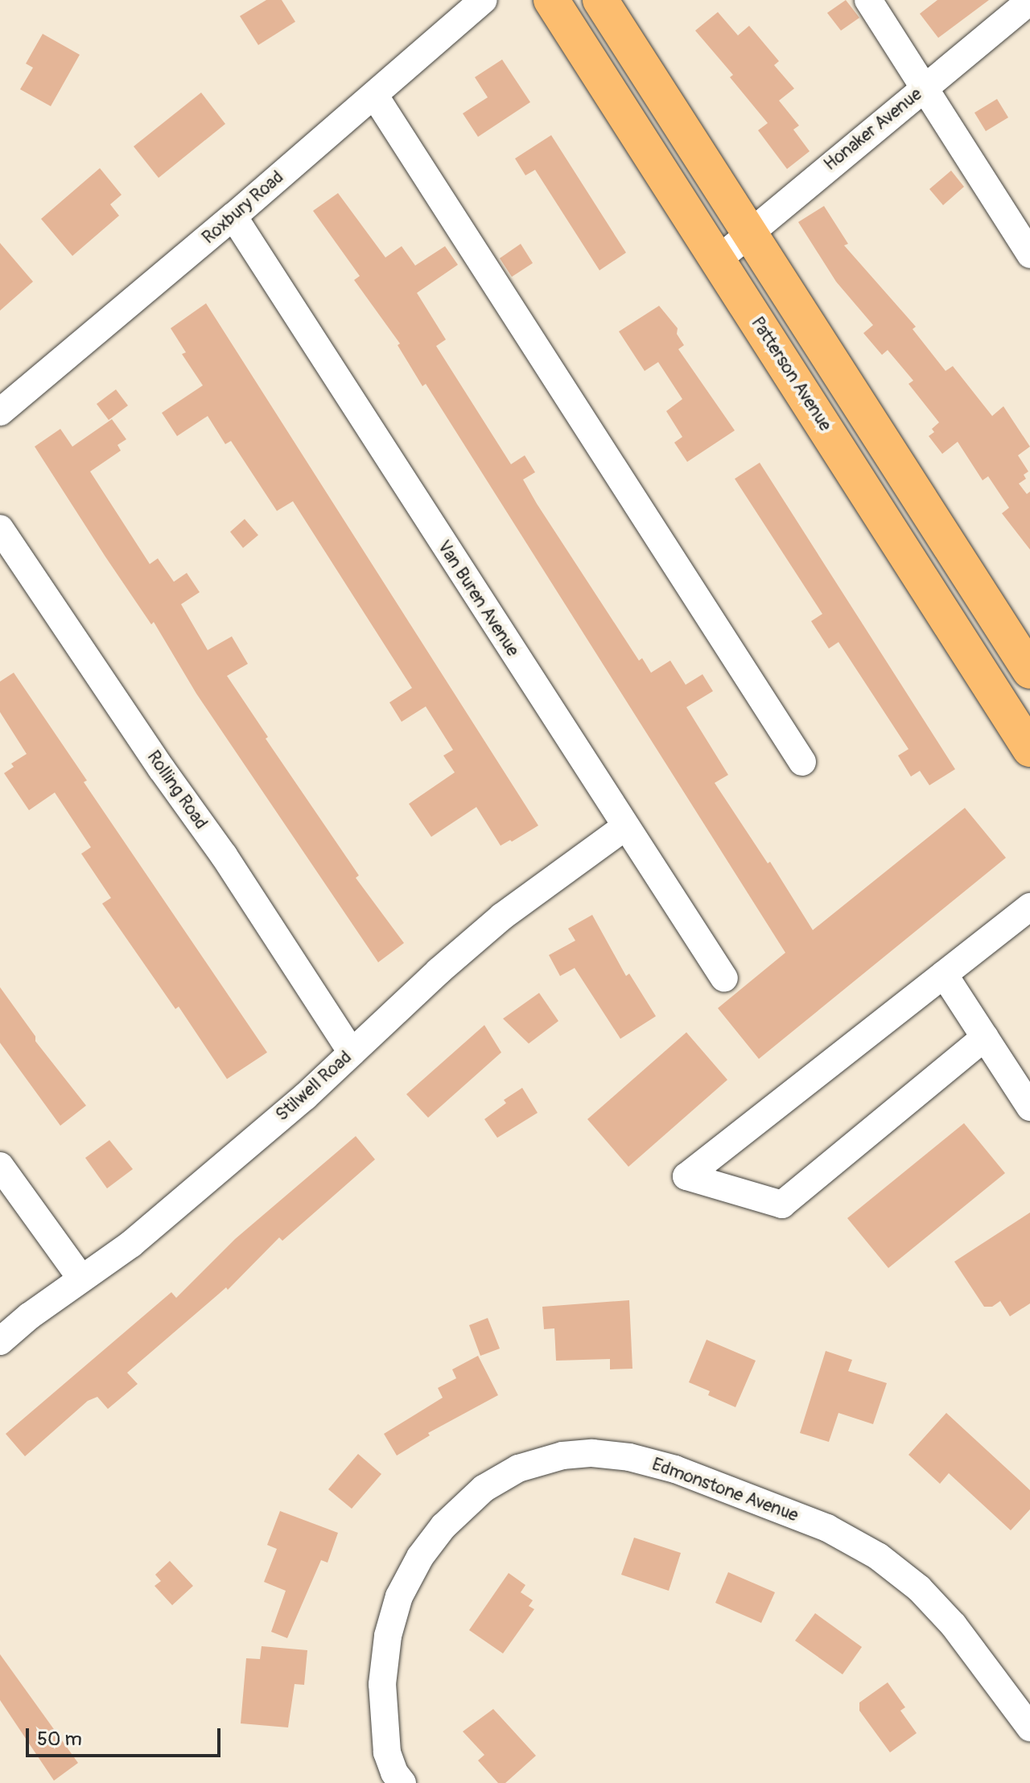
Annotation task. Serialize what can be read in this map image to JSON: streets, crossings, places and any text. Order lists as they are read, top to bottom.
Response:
{
  "streets": {
    "main road": ["Patterson Avenue"],
    "street": [
      "Honaker Avenue",
      "Roxbury Road",
      "Van Buren Avenue",
      "Rolling Road",
      "Stilwell Road",
      "Edmonstone Avenue"
    ]
  },
  "crossings": [
    ["Honaker Avenue", "Patterson Avenue"],
    ["Roxbury Road", "Van Buren Avenue"],
    ["Van Buren Avenue", "Stilwell Road"],
    ["Rolling Road", "Stilwell Road"]
  ],
  "scale_bar": "50 m"
}
